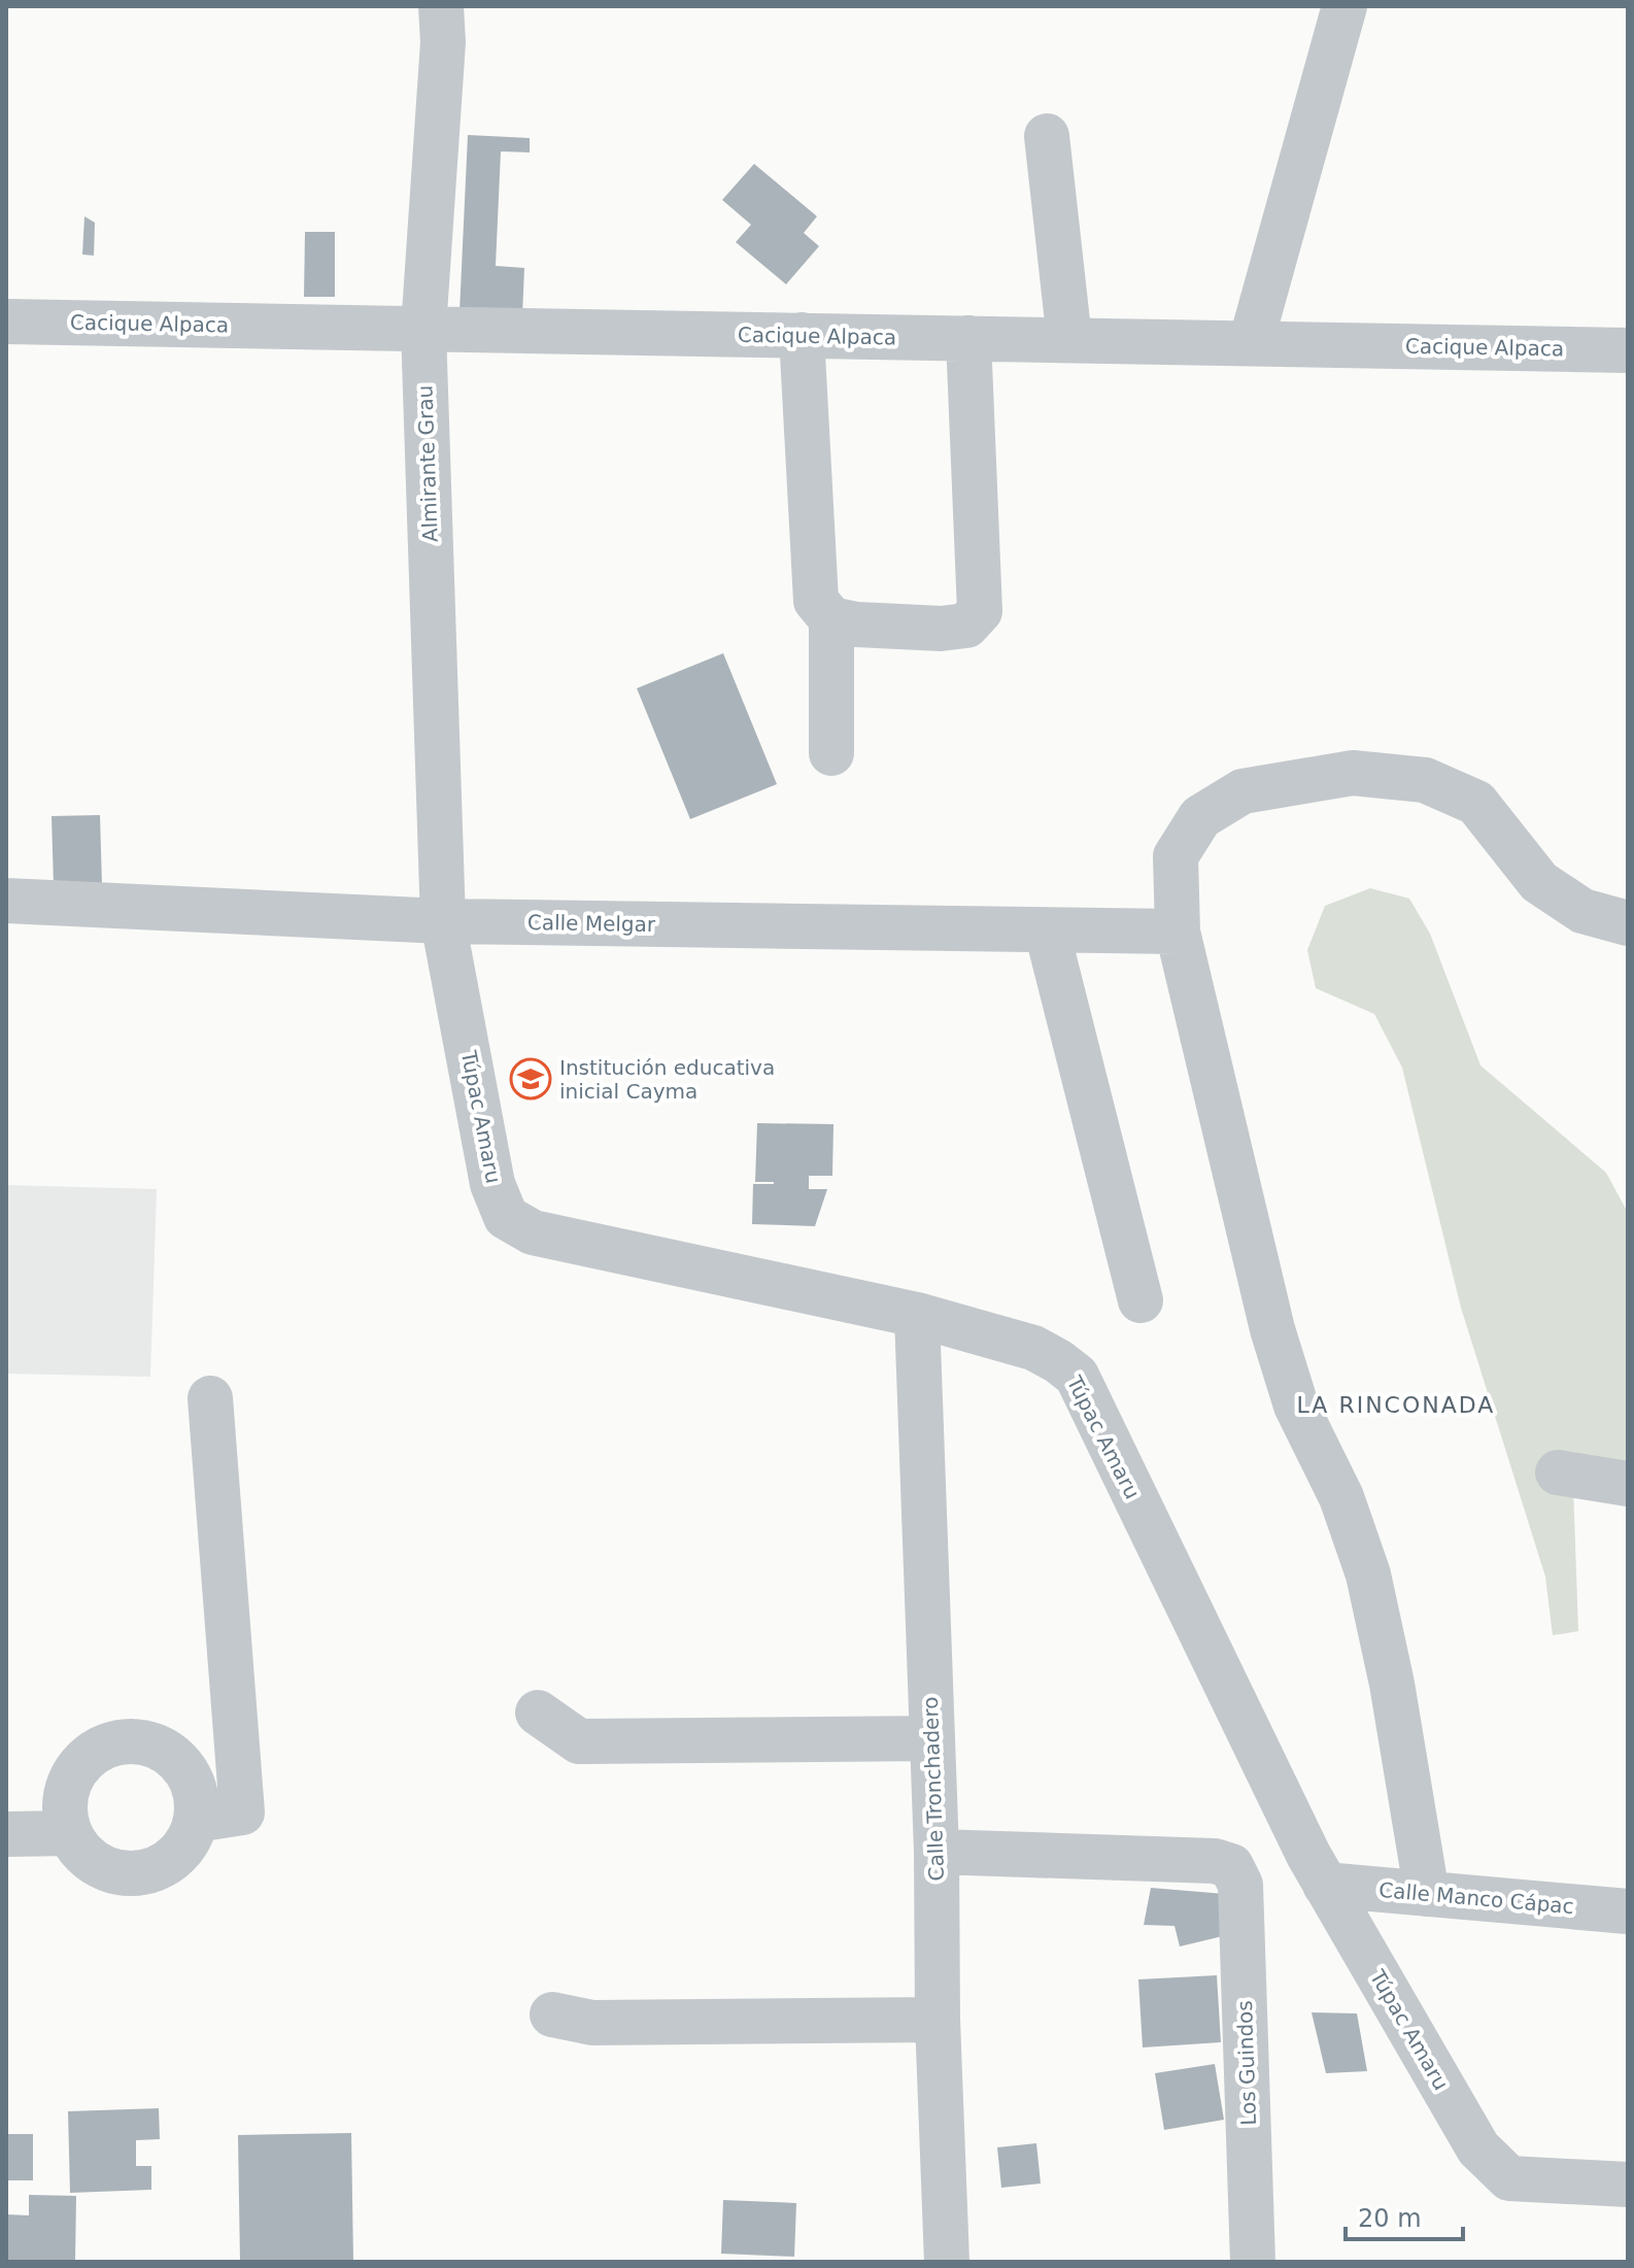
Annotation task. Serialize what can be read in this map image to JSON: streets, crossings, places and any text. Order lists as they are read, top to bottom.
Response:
{
  "streets": {
    "street": [
      "Cacique Alpaca",
      "Almirante Grau",
      "Calle Melgar",
      "Túpac Amaru",
      "Calle Tronchadero",
      "Calle Manco Cápac",
      "Los Guindos"
    ]
  },
  "crossings": [
    ["Cacique Alpaca", "Almirante Grau"],
    ["Almirante Grau", "Calle Melgar"],
    ["Almirante Grau", "Túpac Amaru"],
    ["Calle Melgar", "Túpac Amaru"],
    ["Túpac Amaru", "Calle Tronchadero"],
    ["Túpac Amaru", "Calle Manco Cápac"],
    ["Calle Tronchadero", "Los Guindos"]
  ],
  "districts": ["LA RINCONADA"],
  "places": {
    "school or university": ["Institución educativa inicial Cayma"]
  },
  "scale_bar": "20 m"
}
